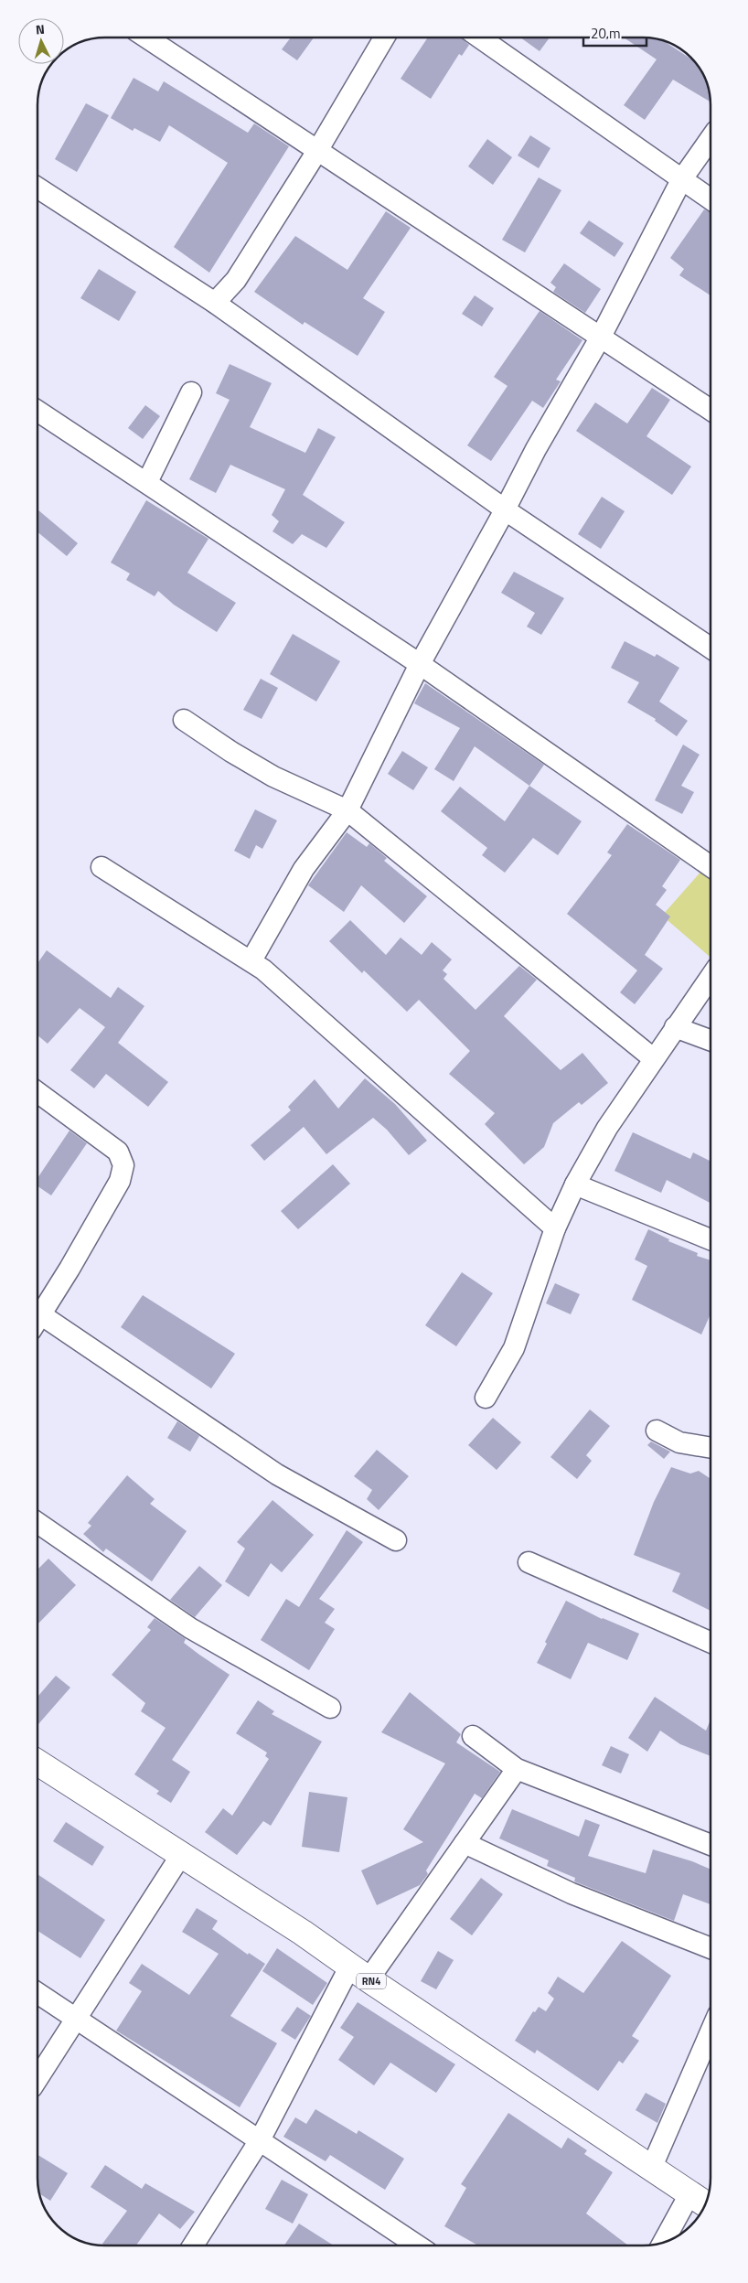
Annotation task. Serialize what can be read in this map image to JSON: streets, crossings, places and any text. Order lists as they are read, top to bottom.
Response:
{
  "streets": {
    "highway": ["RN4"]
  },
  "scale_bar": "20 m",
  "north": "top"
}
